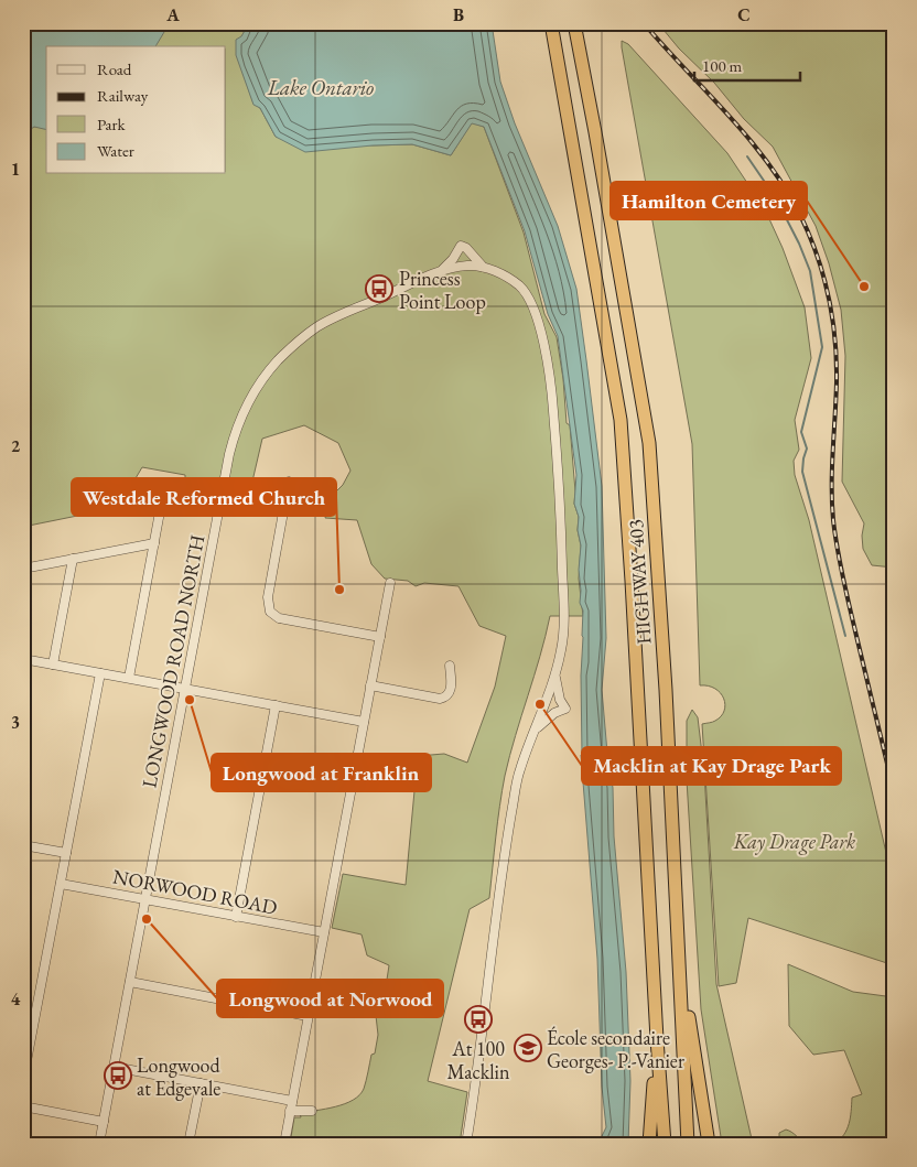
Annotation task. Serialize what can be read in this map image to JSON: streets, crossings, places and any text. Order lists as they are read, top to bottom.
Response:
{
  "streets": {
    "highway": ["HIGHWAY 403"],
    "street": ["LONGWOOD ROAD NORTH", "NORWOOD ROAD"]
  },
  "crossings": [
    ["LONGWOOD ROAD NORTH", "NORWOOD ROAD"]
  ],
  "water": ["Lake Ontario"],
  "parks": ["Kay Drage Park"],
  "places": {
    "other": [
      "Hamilton Cemetery",
      "Westdale Reformed Church",
      "Longwood at Franklin",
      "Macklin at Kay Drage Park",
      "Longwood at Norwood"
    ],
    "bus stop": ["Princess Point Loop", "At 100 Macklin", "Longwood at Edgevale"],
    "school or university": ["École secondaire Georges- P.-Vanier"]
  },
  "legend": [
    "Road",
    "Railway",
    "Park",
    "Water"
  ],
  "scale_bar": "100 m",
  "grid": {
    "columns": ["A", "B", "C"],
    "rows": [
      "1",
      "2",
      "3",
      "4"
    ]
  }
}
